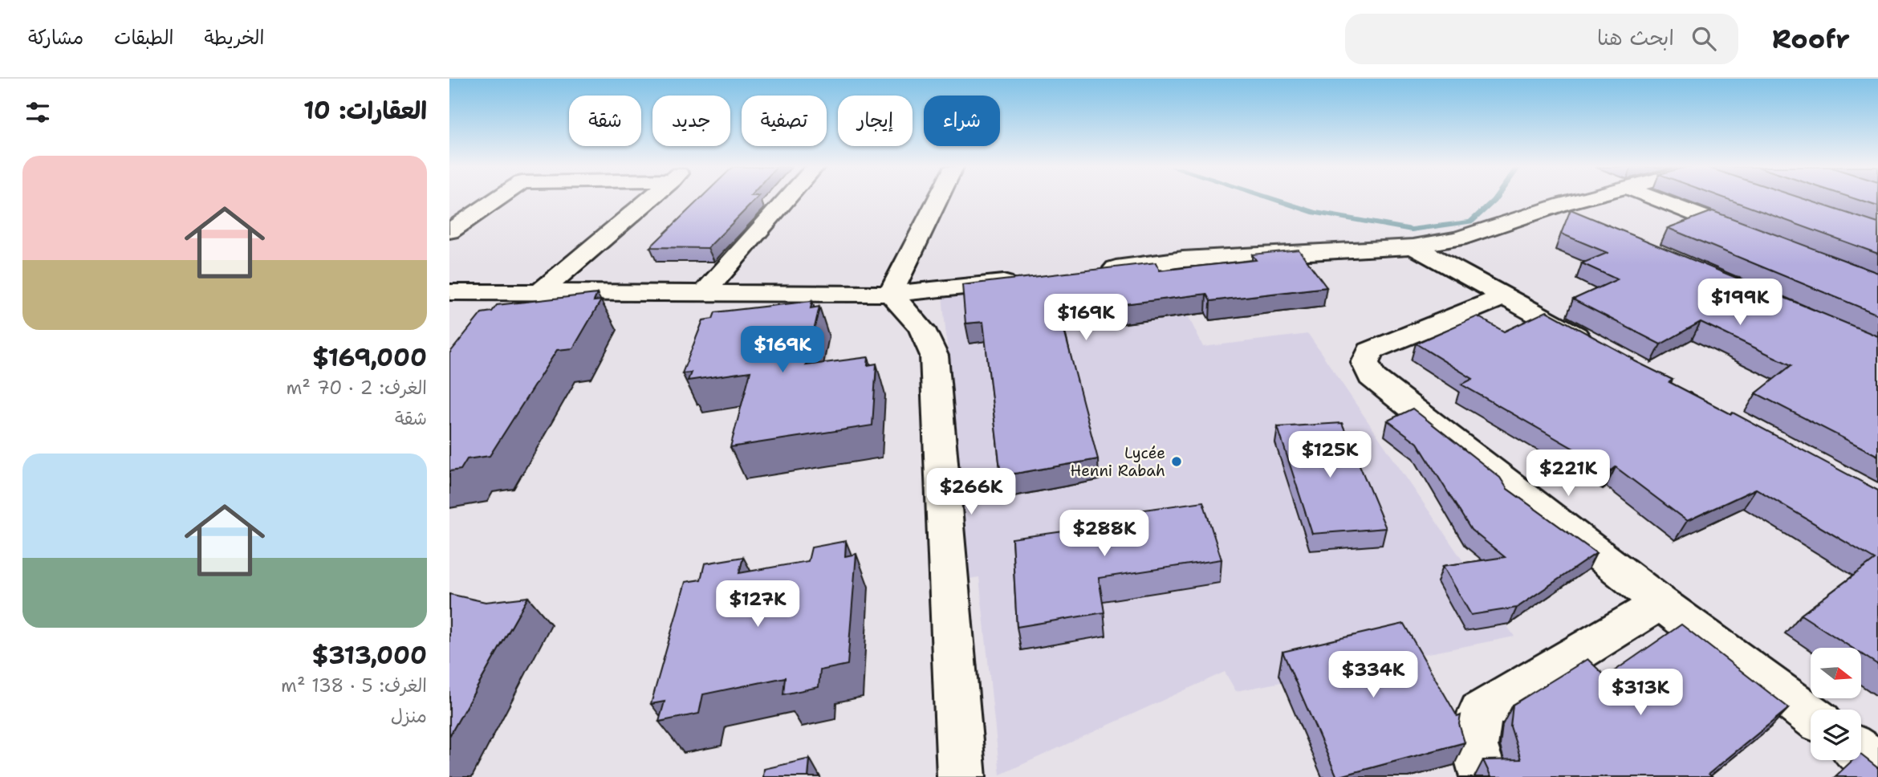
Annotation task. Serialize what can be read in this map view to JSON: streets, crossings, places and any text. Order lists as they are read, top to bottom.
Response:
{
  "places": ["Lycée Henni Rabah"],
  "north": "right",
  "page": {
    "header": "Roofr",
    "search": "ابحث هنا",
    "nav": ["الخريطة", "الطبقات", "مشاركة"],
    "heading": "العقارات: 10",
    "chip": [
      "شراء",
      "إيجار",
      "تصفية",
      "جديد",
      "شقة"
    ],
    "list": [
      {
        "name": "$169,000",
        "note": "الغرف: 2 · 70 m² · شقة"
      },
      {
        "name": "$313,000",
        "note": "الغرف: 5 · 138 m² · منزل"
      }
    ],
    "price": [
      "$199K",
      "$169K",
      "$169K",
      "$125K",
      "$221K",
      "$266K",
      "$288K",
      "$127K",
      "$334K",
      "$313K"
    ]
  }
}
